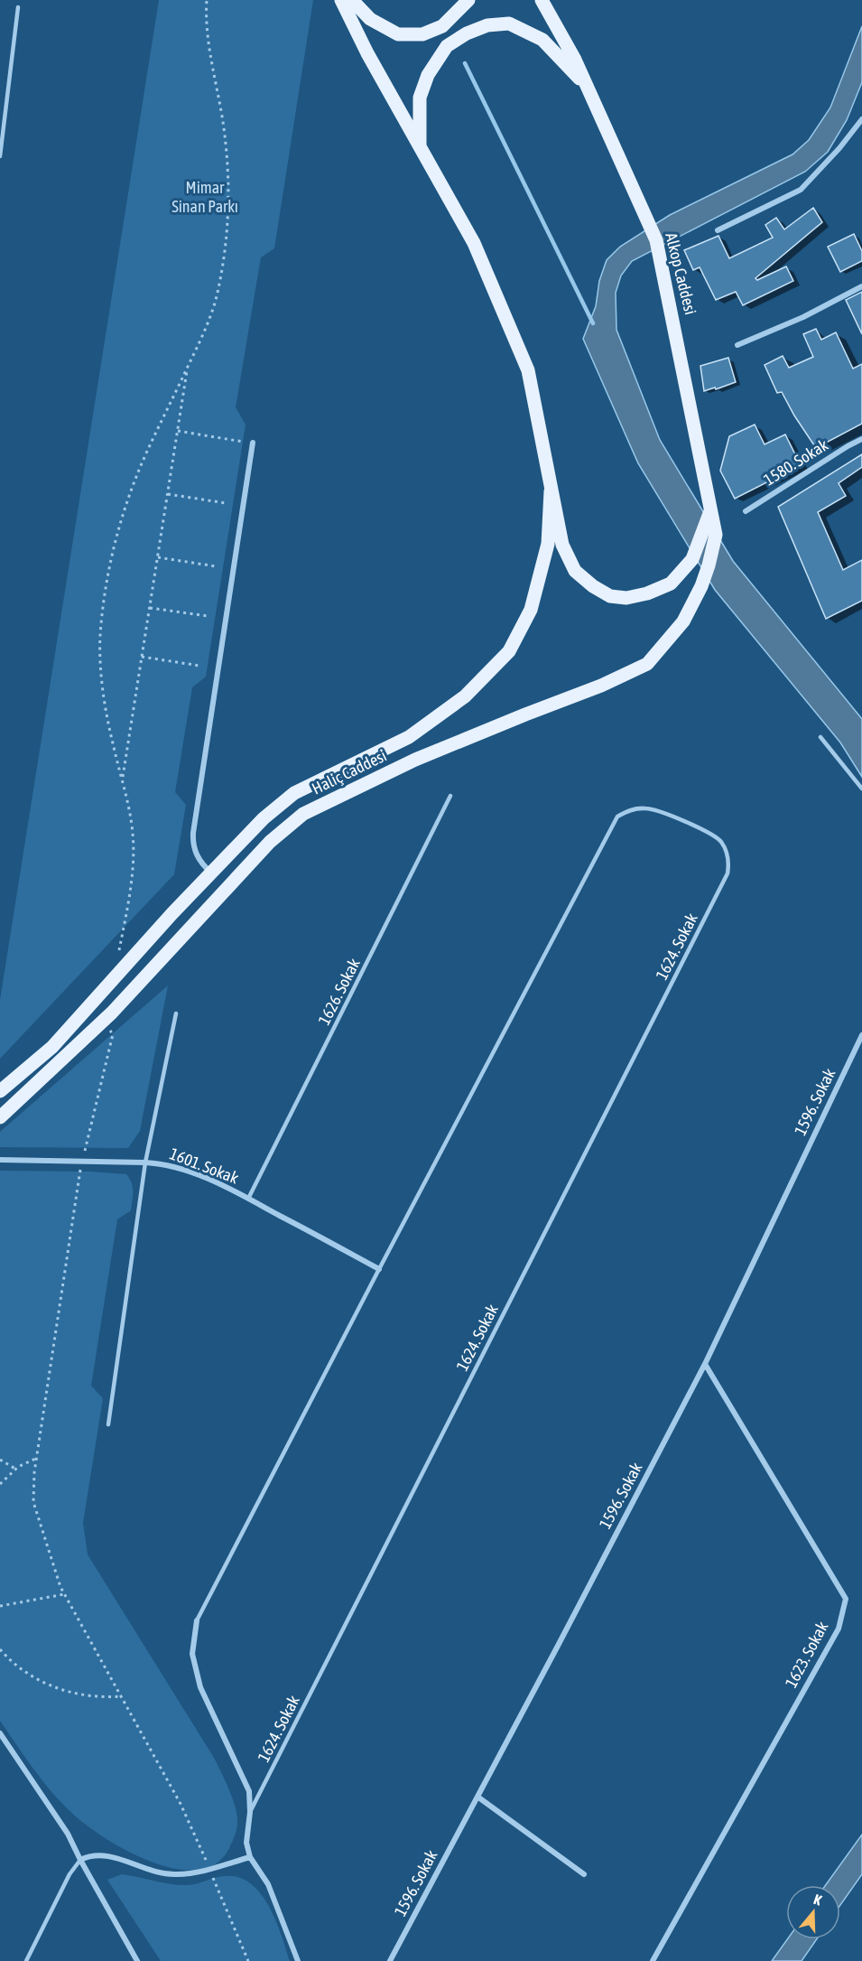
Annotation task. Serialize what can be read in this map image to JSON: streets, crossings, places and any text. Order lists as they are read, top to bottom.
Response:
{
  "streets": {
    "main road": ["Alkop Caddesi", "Haliç Caddesi"],
    "street": [
      "1580. Sokak",
      "1596. Sokak",
      "1601. Sokak",
      "1623. Sokak"
    ],
    "lane": ["1624. Sokak", "1626. Sokak"]
  },
  "crossings": [
    ["Alkop Caddesi", "Haliç Caddesi"],
    ["1624. Sokak", "1601. Sokak"],
    ["1626. Sokak", "1601. Sokak"],
    ["1596. Sokak", "1623. Sokak"]
  ],
  "parks": ["Mimar Sinan Parkı"],
  "north": "top"
}
